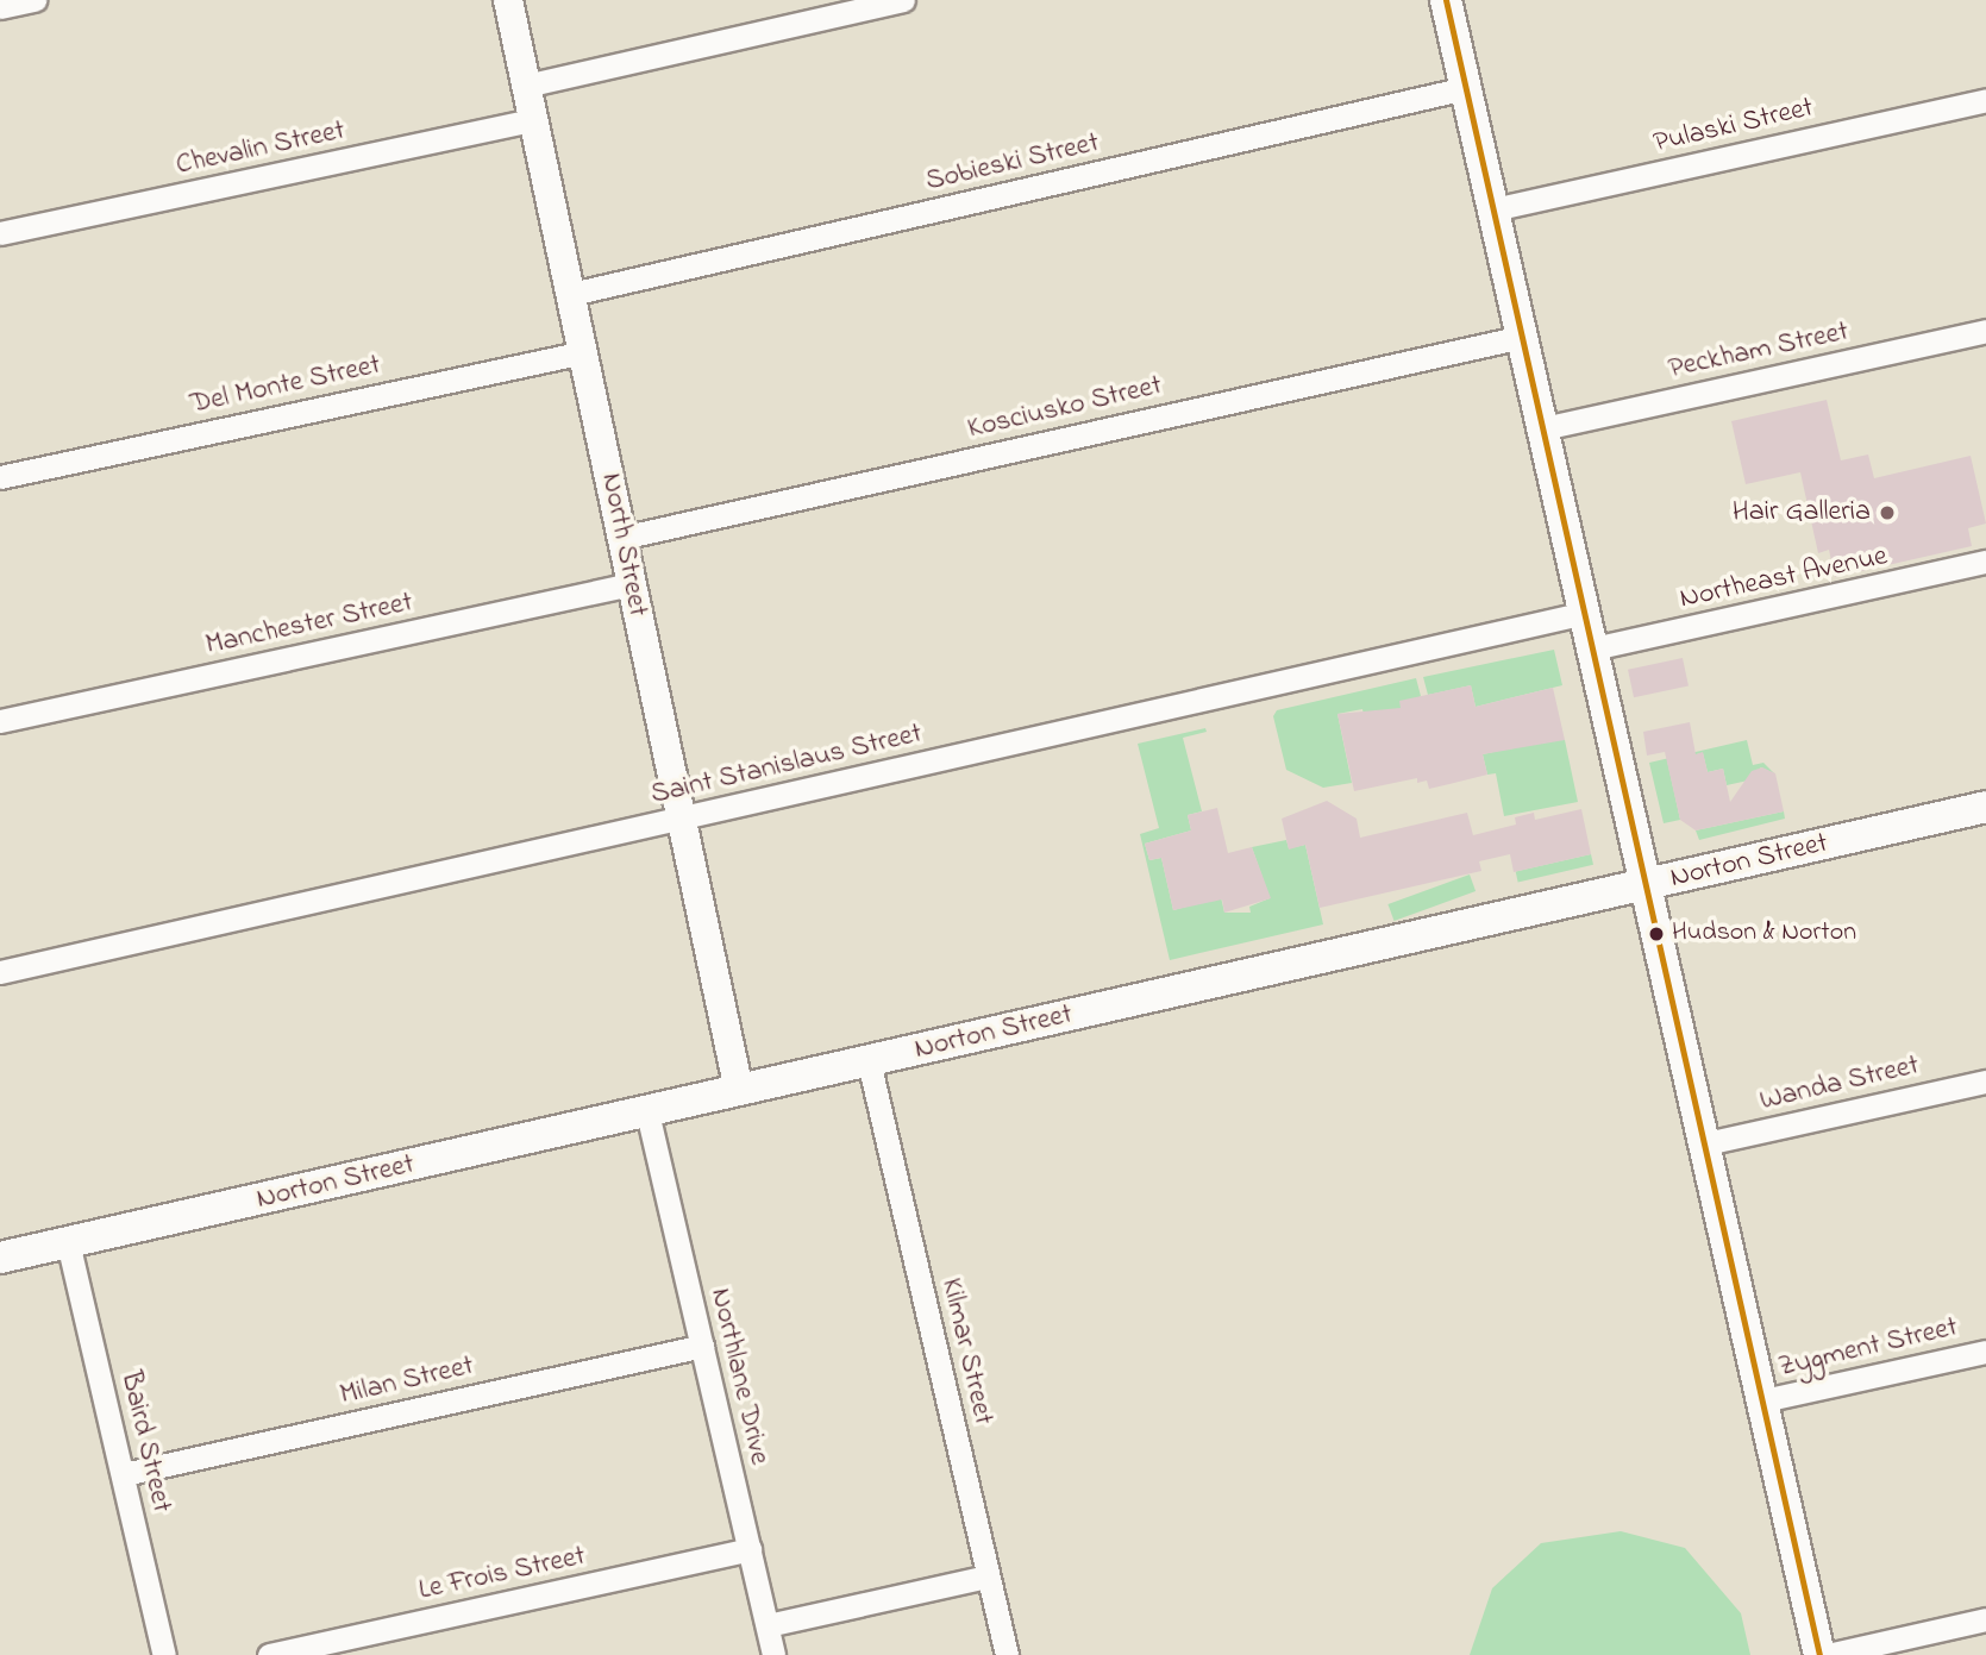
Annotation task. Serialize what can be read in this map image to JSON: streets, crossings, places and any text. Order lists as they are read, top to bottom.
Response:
{
  "streets": {
    "main road": ["Norton Street"],
    "street": [
      "Pulaski Street",
      "Chevalin Street",
      "Sobieski Street",
      "Peckham Street",
      "Del Monte Street",
      "Kosciusko Street",
      "North Street",
      "Northeast Avenue",
      "Manchester Street",
      "Saint Stanislaus Street",
      "Wanda Street",
      "Zygment Street",
      "Kilmar Street",
      "Northlane Drive",
      "Milan Street",
      "Baird Street",
      "Le Frois Street"
    ]
  },
  "crossings": [
    ["Chevalin Street", "North Street"],
    ["Sobieski Street", "North Street"],
    ["Del Monte Street", "North Street"],
    ["Kosciusko Street", "North Street"],
    ["North Street", "Manchester Street"],
    ["North Street", "Saint Stanislaus Street"],
    ["North Street", "Norton Street"],
    ["Norton Street", "Kilmar Street"],
    ["Norton Street", "Northlane Drive"],
    ["Norton Street", "Baird Street"],
    ["Northlane Drive", "Milan Street"],
    ["Northlane Drive", "Le Frois Street"],
    ["Milan Street", "Baird Street"]
  ],
  "places": ["Hair Galleria", "Hudson & Norton"]
}
